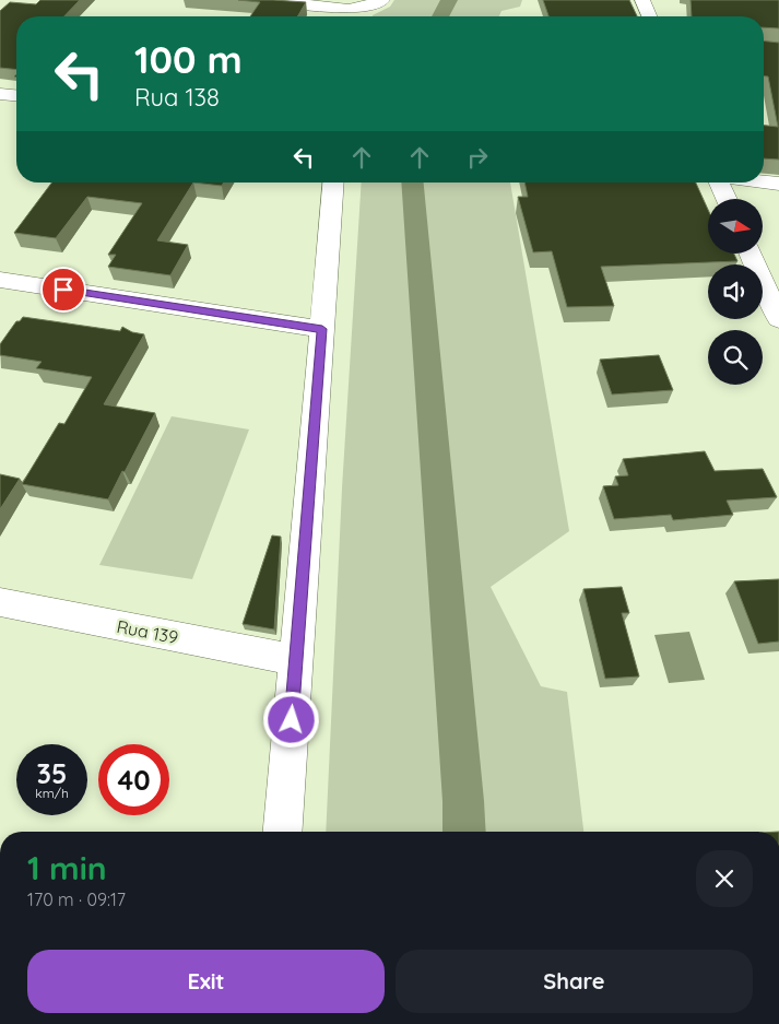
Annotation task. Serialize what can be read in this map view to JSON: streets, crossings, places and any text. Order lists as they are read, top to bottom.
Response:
{
  "streets": {
    "street": ["Rua 139"]
  },
  "north": "right",
  "page": {
    "turn": ["100 m", "Rua 138"],
    "speed": "35 km/h",
    "limit": "40",
    "heading": ["1 min", "170 m · 09:17"],
    "buttons": ["Exit", "Share"]
  }
}
